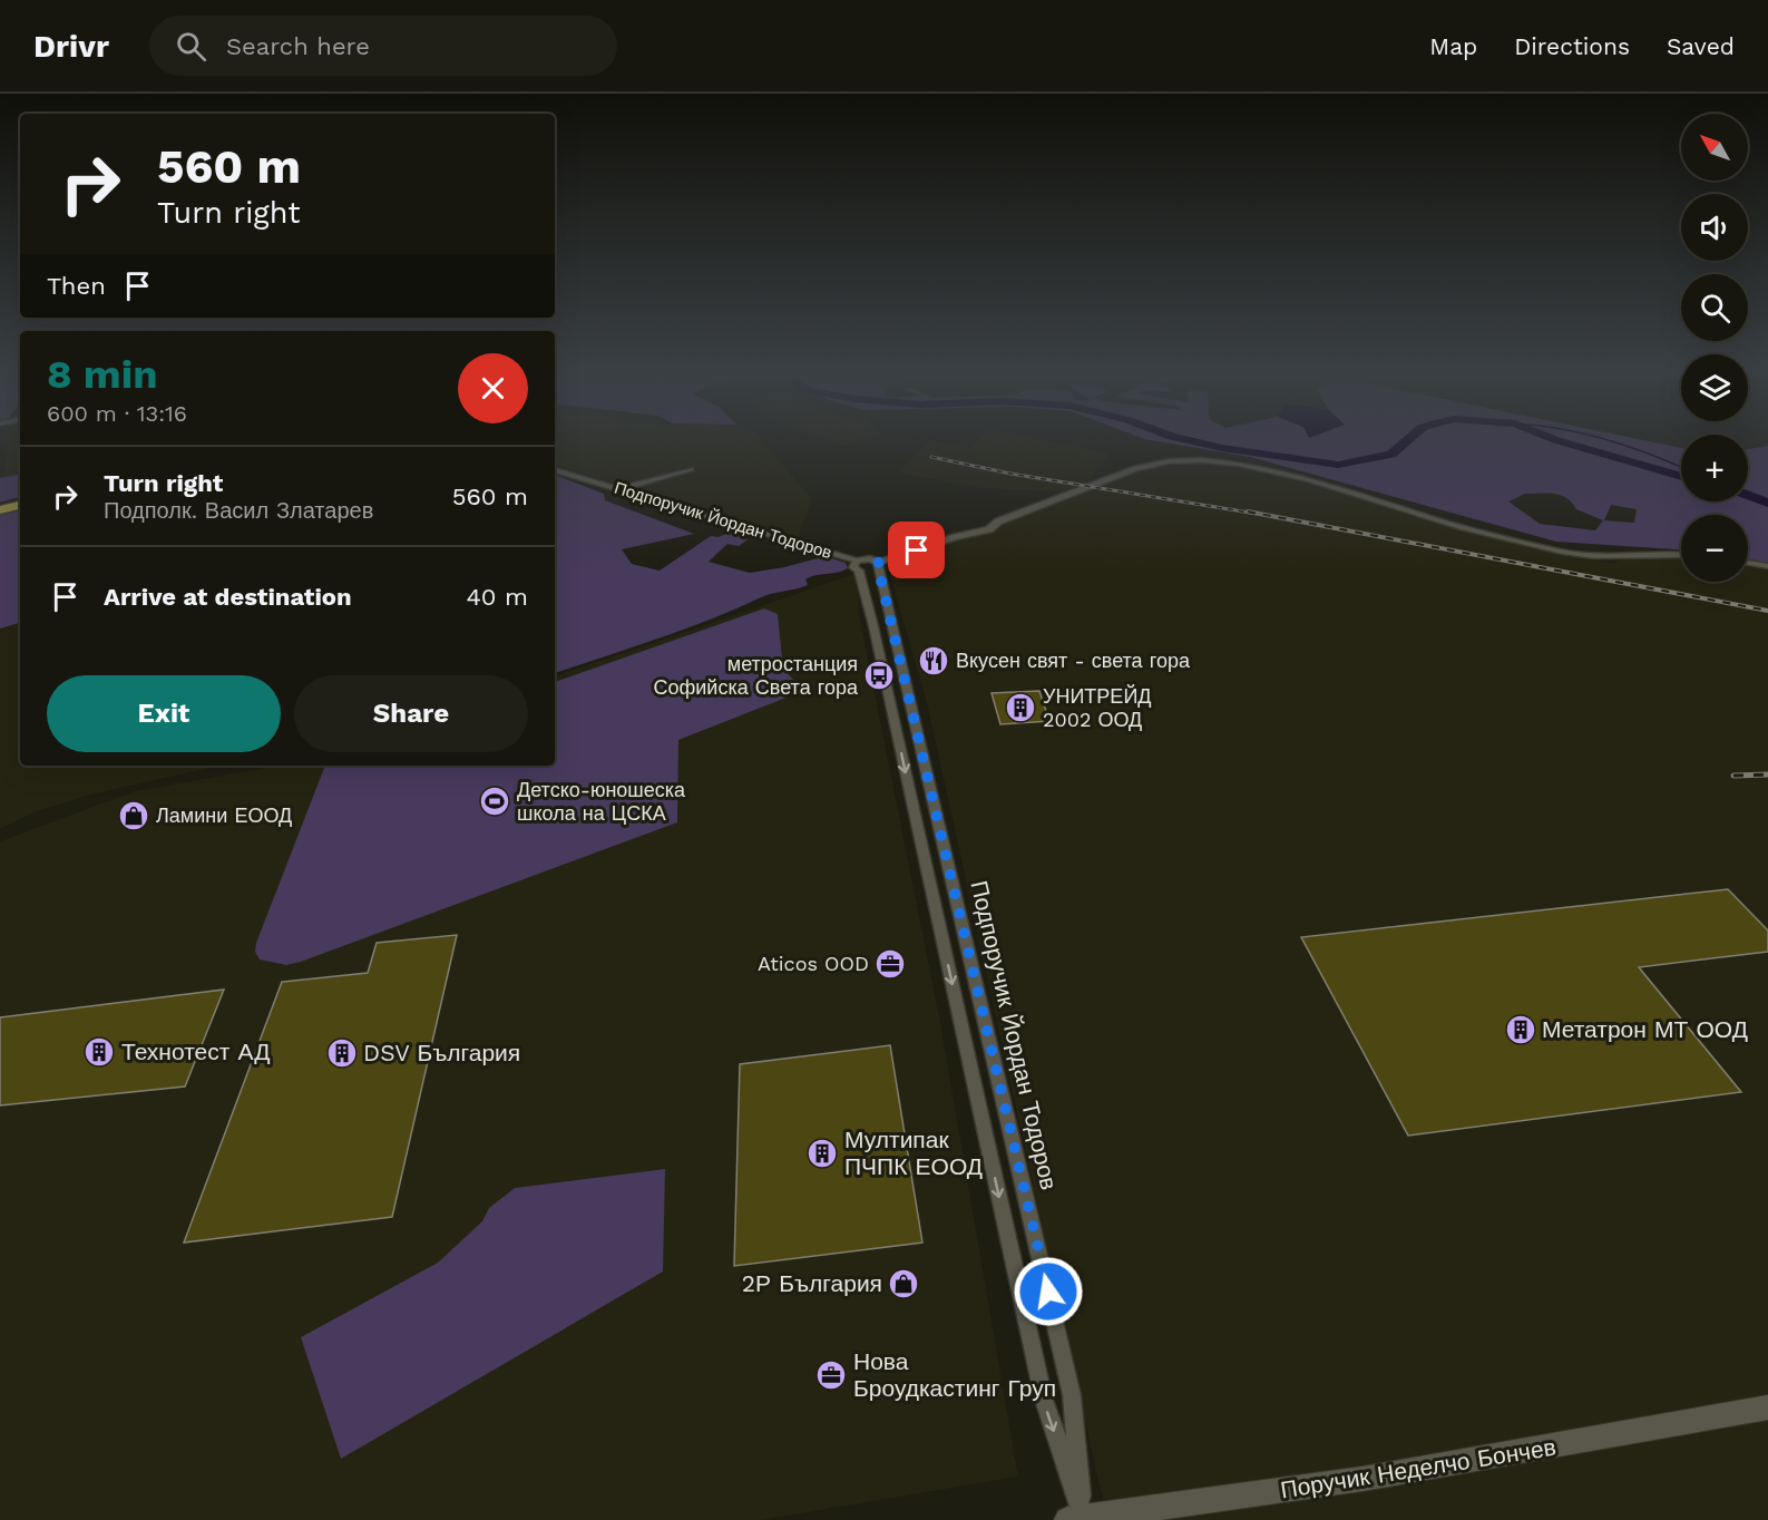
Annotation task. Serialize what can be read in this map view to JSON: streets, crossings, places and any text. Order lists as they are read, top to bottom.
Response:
{
  "streets": {
    "street": ["Подпоручик Йордан Тодоров", "Поручик Неделчо Бончев"]
  },
  "crossings": [
    ["Подпоручик Йордан Тодоров", "Поручик Неделчо Бончев"]
  ],
  "places": {
    "restaurant": ["Вкусен свят - света гора"],
    "bus stop": ["метростанция Софийска Света гора"],
    "building": [
      "УНИТРЕЙД 2002 ООД",
      "Метатрон МТ ООД",
      "Технотест АД",
      "DSV България",
      "Мултипак ПЧПК ЕООД"
    ],
    "sports": ["Детско-юношеска школа на ЦСКА"],
    "shop": ["Ламини ЕООД", "2Р България"],
    "office": ["Aticos OOD", "Нова Броудкастинг Груп"]
  },
  "north": "top left",
  "page": {
    "header": "Drivr",
    "search": "Search here",
    "nav": ["Map", "Directions", "Saved"],
    "map_buttons": ["+", "−"],
    "turn": ["560 m", "Turn right"],
    "then": "Then",
    "heading": ["8 min", "600 m · 13:16"],
    "list": [
      {
        "name": "Turn right",
        "note": "Подполк. Васил Златарев",
        "value": "560 m"
      },
      {
        "name": "Arrive at destination",
        "value": "40 m"
      }
    ],
    "buttons": ["Exit", "Share"]
  }
}
